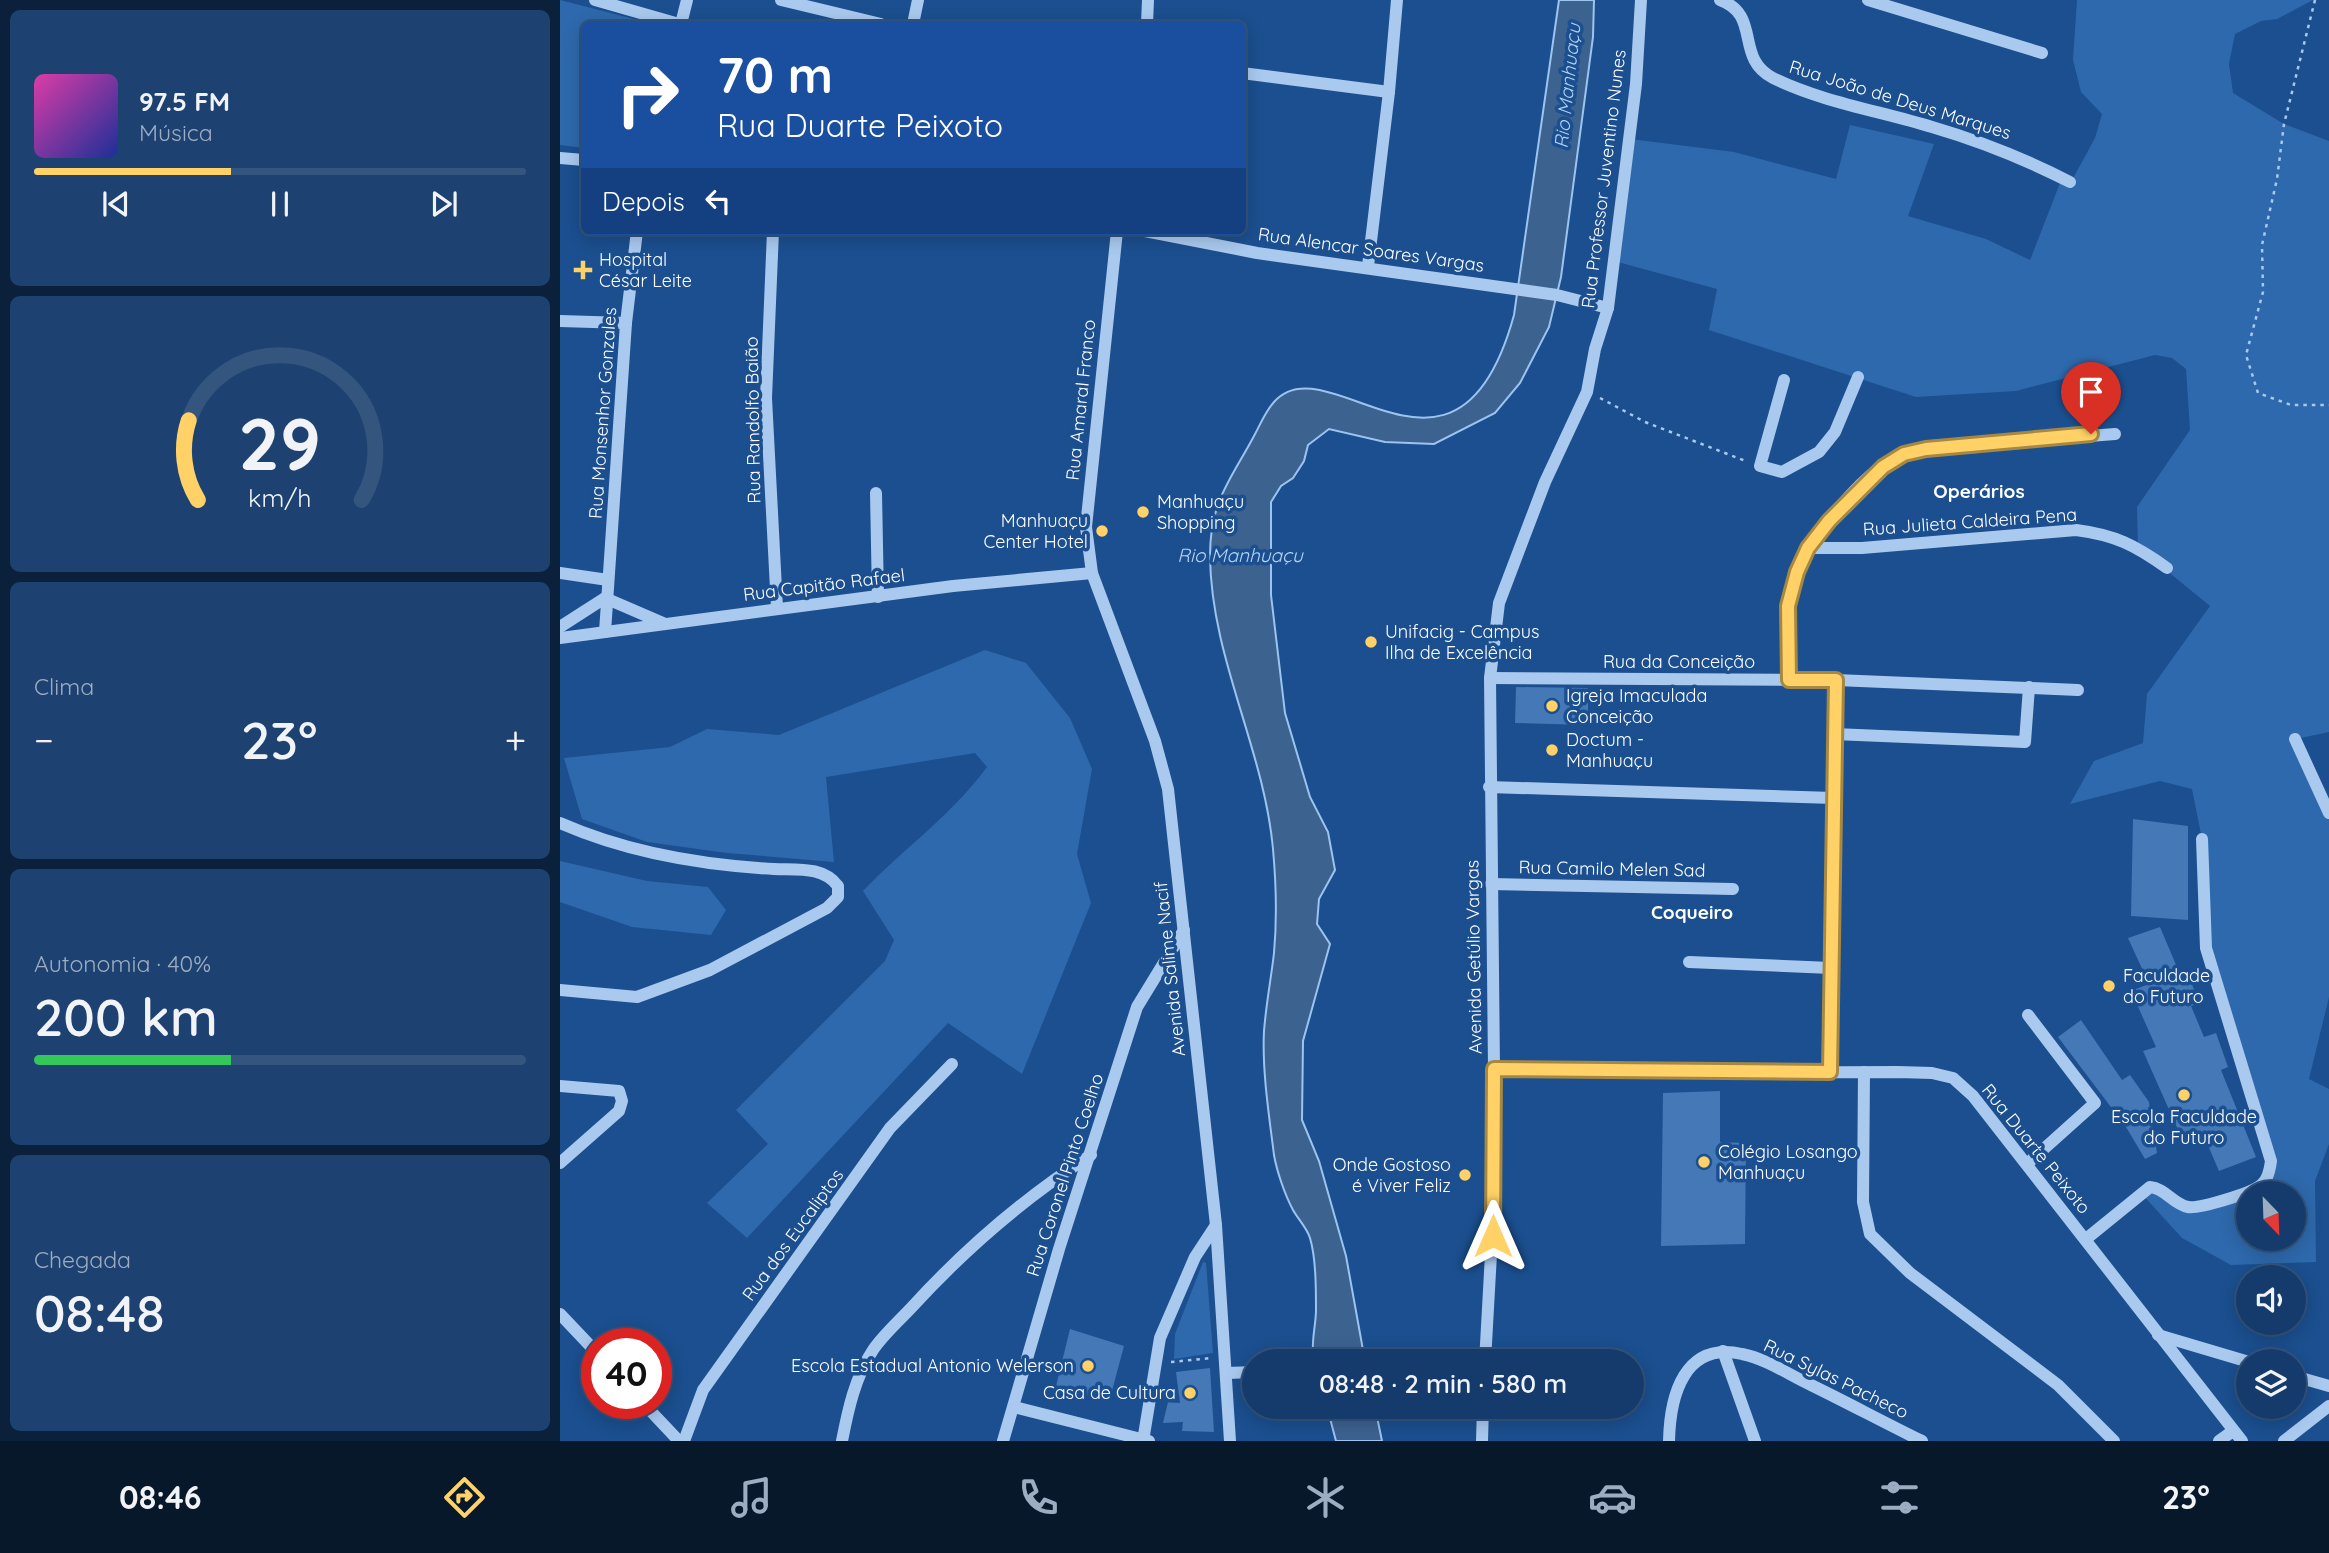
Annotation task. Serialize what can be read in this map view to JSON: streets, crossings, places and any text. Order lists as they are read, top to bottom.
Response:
{
  "streets": {
    "street": [
      "Rua João de Deus Marques",
      "Rua Professor Juventino Nunes",
      "Rua Alencar Soares Vargas",
      "Rua Amaral Franco",
      "Rua Monsenhor Gonzales",
      "Rua Randolfo Baião",
      "Rua Julieta Caldeira Pena",
      "Rua Capitão Rafael",
      "Rua da Conceição",
      "Rua Camilo Melen Sad",
      "Avenida Getúlio Vargas",
      "Avenida Salime Nacif",
      "Rua Duarte Peixoto",
      "Rua Coronel Pinto Coelho",
      "Rua dos Eucaliptos",
      "Rua Sylas Pacheco"
    ]
  },
  "crossings": [
    ["Rua Professor Juventino Nunes", "Rua Alencar Soares Vargas"],
    ["Rua Professor Juventino Nunes", "Rua da Conceição"],
    ["Rua Professor Juventino Nunes", "Avenida Getúlio Vargas"],
    ["Rua Amaral Franco", "Rua Capitão Rafael"],
    ["Rua Amaral Franco", "Avenida Salime Nacif"],
    ["Rua Monsenhor Gonzales", "Rua Capitão Rafael"],
    ["Rua Randolfo Baião", "Rua Capitão Rafael"],
    ["Rua Capitão Rafael", "Avenida Salime Nacif"],
    ["Rua da Conceição", "Avenida Getúlio Vargas"],
    ["Rua Camilo Melen Sad", "Avenida Getúlio Vargas"],
    ["Avenida Getúlio Vargas", "Rua Duarte Peixoto"],
    ["Avenida Salime Nacif", "Rua Coronel Pinto Coelho"]
  ],
  "districts": ["Operários", "Coqueiro"],
  "water": ["Rio Manhuaçu"],
  "places": {
    "health": ["Hospital César Leite"],
    "other": [
      "Manhuaçu Shopping",
      "Manhuaçu Center Hotel",
      "Unifacig - Campus Ilha de Excelência",
      "Igreja Imaculada Conceição",
      "Doctum - Manhuaçu",
      "Faculdade do Futuro",
      "Escola Faculdade do Futuro",
      "Colégio Losango Manhuaçu",
      "Onde Gostoso é Viver Feliz",
      "Escola Estadual Antonio Welerson",
      "Casa de Cultura"
    ]
  },
  "north": "bottom right",
  "page": {
    "turn": ["70 m", "Rua Duarte Peixoto"],
    "song": ["97.5 FM", "Música"],
    "then": "Depois",
    "tile": [
      "Clima",
      ["Autonomia · 40%", "200 km"],
      ["Chegada", "08:48"]
    ],
    "heat": ["−", "23°", "+"],
    "limit": "40",
    "trip": "08:48 · 2 min · 580 m",
    "tabs": ["08:46", "23°"],
    "gauge": ["29", "km/h"]
  }
}
